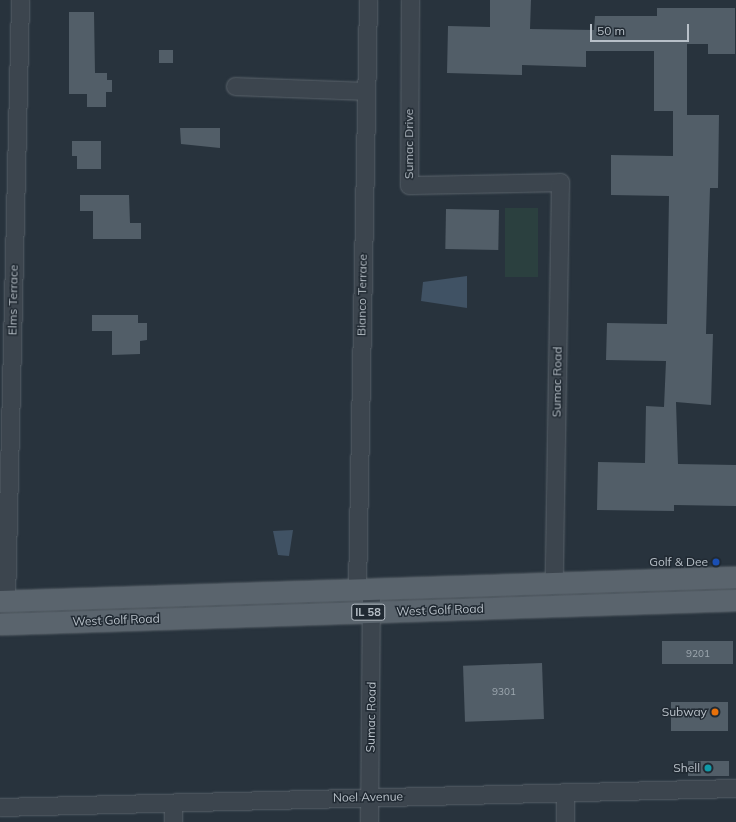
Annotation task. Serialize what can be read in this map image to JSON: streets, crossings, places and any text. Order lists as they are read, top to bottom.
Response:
{
  "streets": {
    "main road": ["West Golf Road", "IL 58"],
    "street": [
      "Sumac Drive",
      "Bianco Terrace",
      "Elms Terrace",
      "Sumac Road",
      "Noel Avenue"
    ]
  },
  "crossings": [
    ["Sumac Drive", "Sumac Road"],
    ["Bianco Terrace", "Sumac Road"],
    ["Bianco Terrace", "West Golf Road"],
    ["Elms Terrace", "West Golf Road"],
    ["Sumac Road", "West Golf Road"],
    ["Sumac Road", "Noel Avenue"]
  ],
  "places": ["Golf & Dee", "Subway", "Shell"],
  "house_numbers": ["9201", "9301"],
  "scale_bar": "50 m"
}
